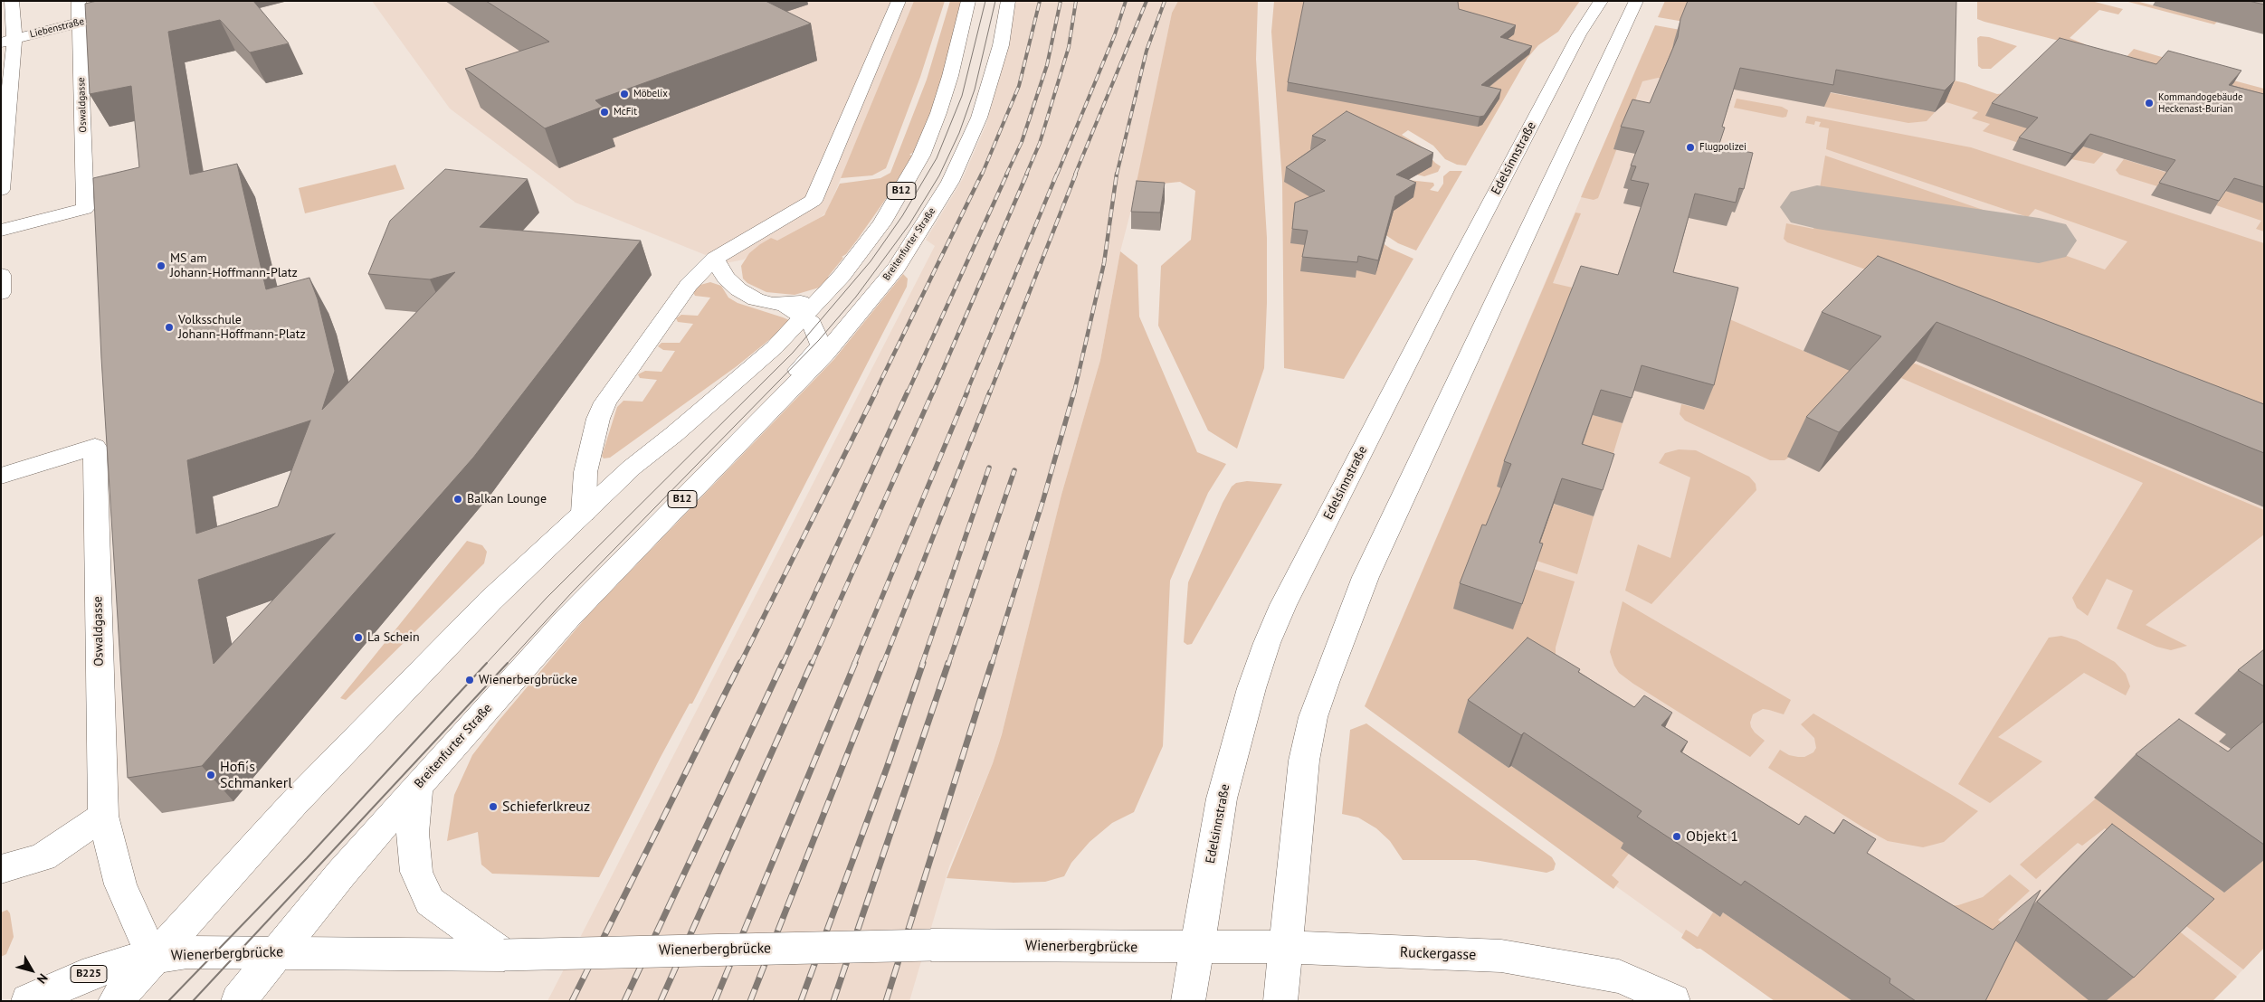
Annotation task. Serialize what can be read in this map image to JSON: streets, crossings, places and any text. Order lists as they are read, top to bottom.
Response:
{
  "streets": {
    "main road": [
      "Liebenstraße",
      "Oswaldgasse",
      "Edelsinnstraße",
      "B12",
      "Breitenfurter Straße",
      "Wienerbergbrücke",
      "Ruckergasse",
      "B225"
    ]
  },
  "crossings": [
    ["Liebenstraße", "Oswaldgasse"],
    ["Oswaldgasse", "Breitenfurter Straße"],
    ["Oswaldgasse", "Wienerbergbrücke"],
    ["Oswaldgasse", "B225"],
    ["Edelsinnstraße", "Wienerbergbrücke"],
    ["Edelsinnstraße", "Ruckergasse"],
    ["Breitenfurter Straße", "Wienerbergbrücke"],
    ["Breitenfurter Straße", "B225"],
    ["Wienerbergbrücke", "Ruckergasse"],
    ["Wienerbergbrücke", "B225"]
  ],
  "places": [
    "Möbelix",
    "Kommandogebäude Heckenast-Burian",
    "McFit",
    "Flugpolizei",
    "MS am Johann-Hoffmann-Platz",
    "Volksschule Johann-Hoffmann-Platz",
    "Balkan Lounge",
    "La Schein",
    "Wienerbergbrücke",
    "Hofi´s Schmankerl",
    "Schieferlkreuz",
    "Objekt 1"
  ],
  "north": "bottom right"
}
